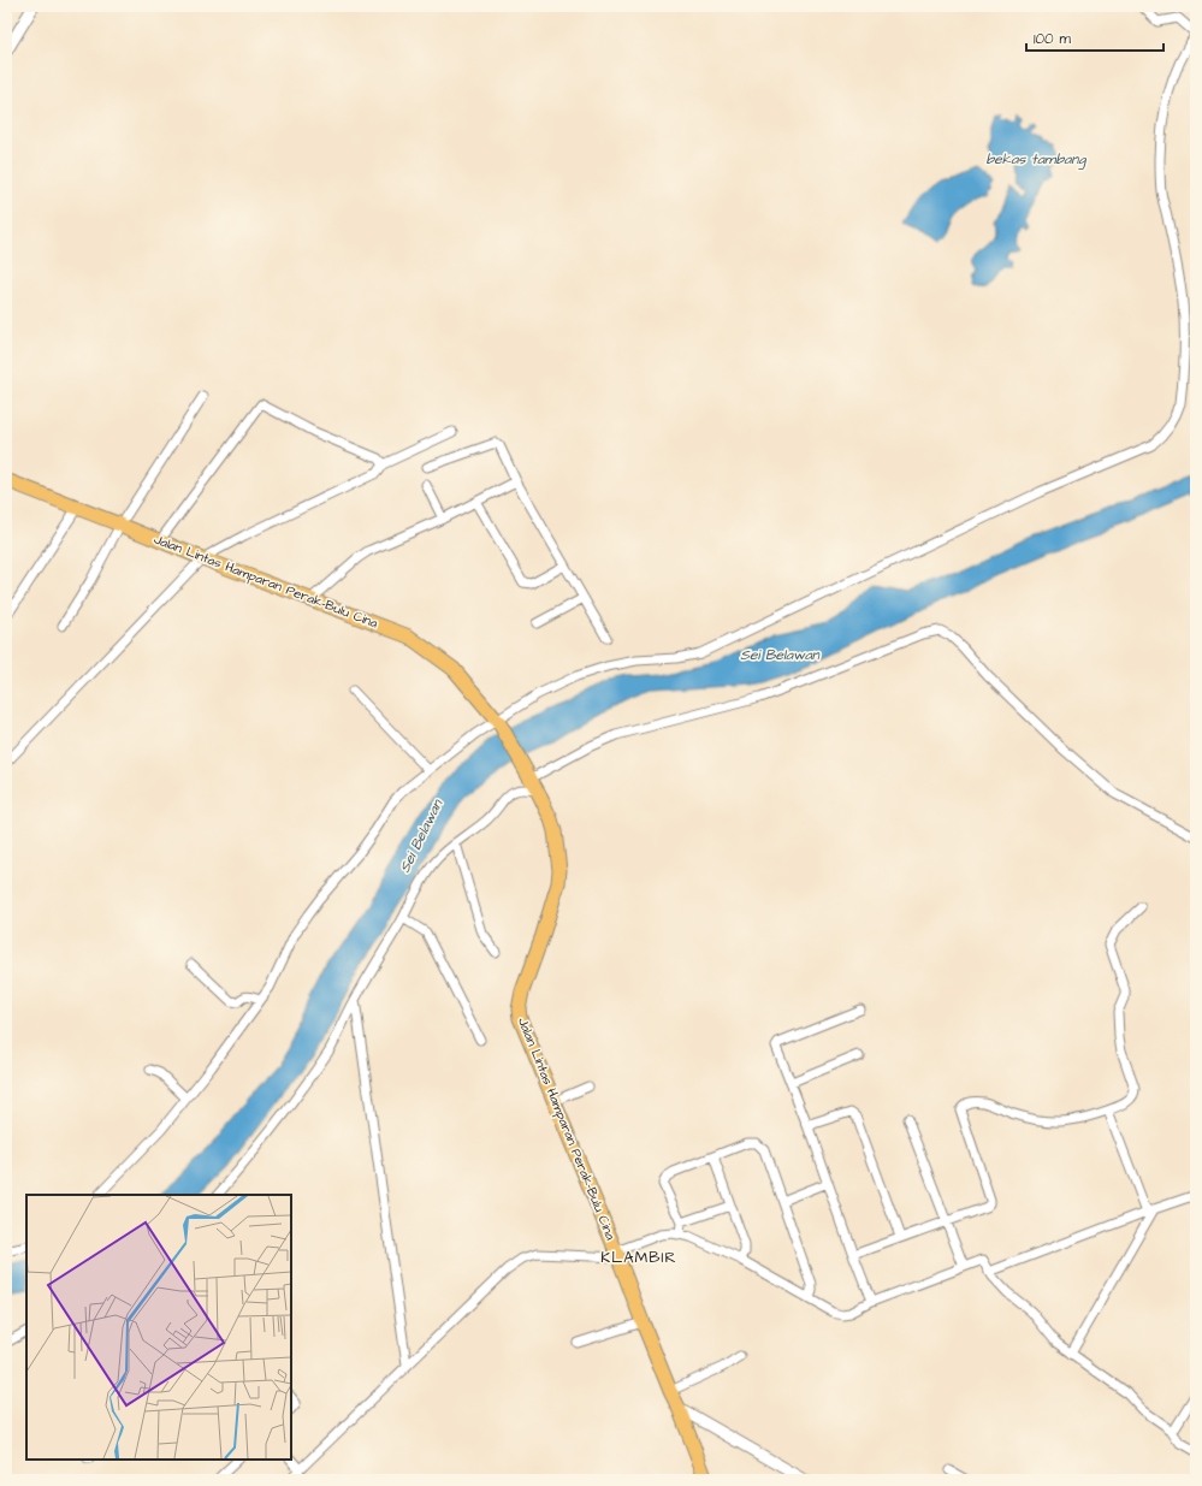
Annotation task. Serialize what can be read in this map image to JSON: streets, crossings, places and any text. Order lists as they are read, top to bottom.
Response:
{
  "streets": {
    "main road": ["Jalan Lintas Hamparan Perak–Bulu Cina"]
  },
  "districts": ["KLAMBIR"],
  "water": ["bekas tambang", "Sei Belawan"],
  "scale_bar": "100 m"
}
